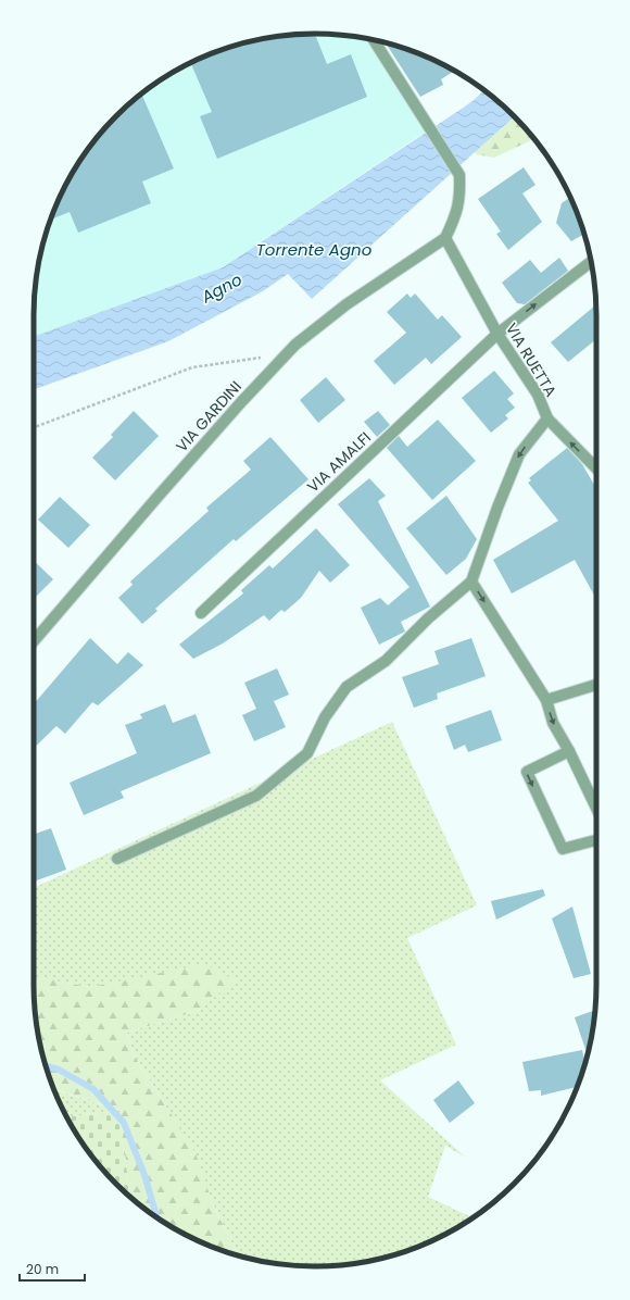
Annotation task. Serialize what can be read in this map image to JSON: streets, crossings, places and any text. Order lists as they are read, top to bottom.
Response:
{
  "streets": {
    "street": ["VIA RUETTA", "VIA GARDINI", "VIA AMALFI"]
  },
  "crossings": [
    ["VIA RUETTA", "VIA GARDINI"],
    ["VIA RUETTA", "VIA AMALFI"]
  ],
  "one_way": ["VIA RUETTA"],
  "water": ["Torrente Agno", "Agno"],
  "scale_bar": "20 m"
}
